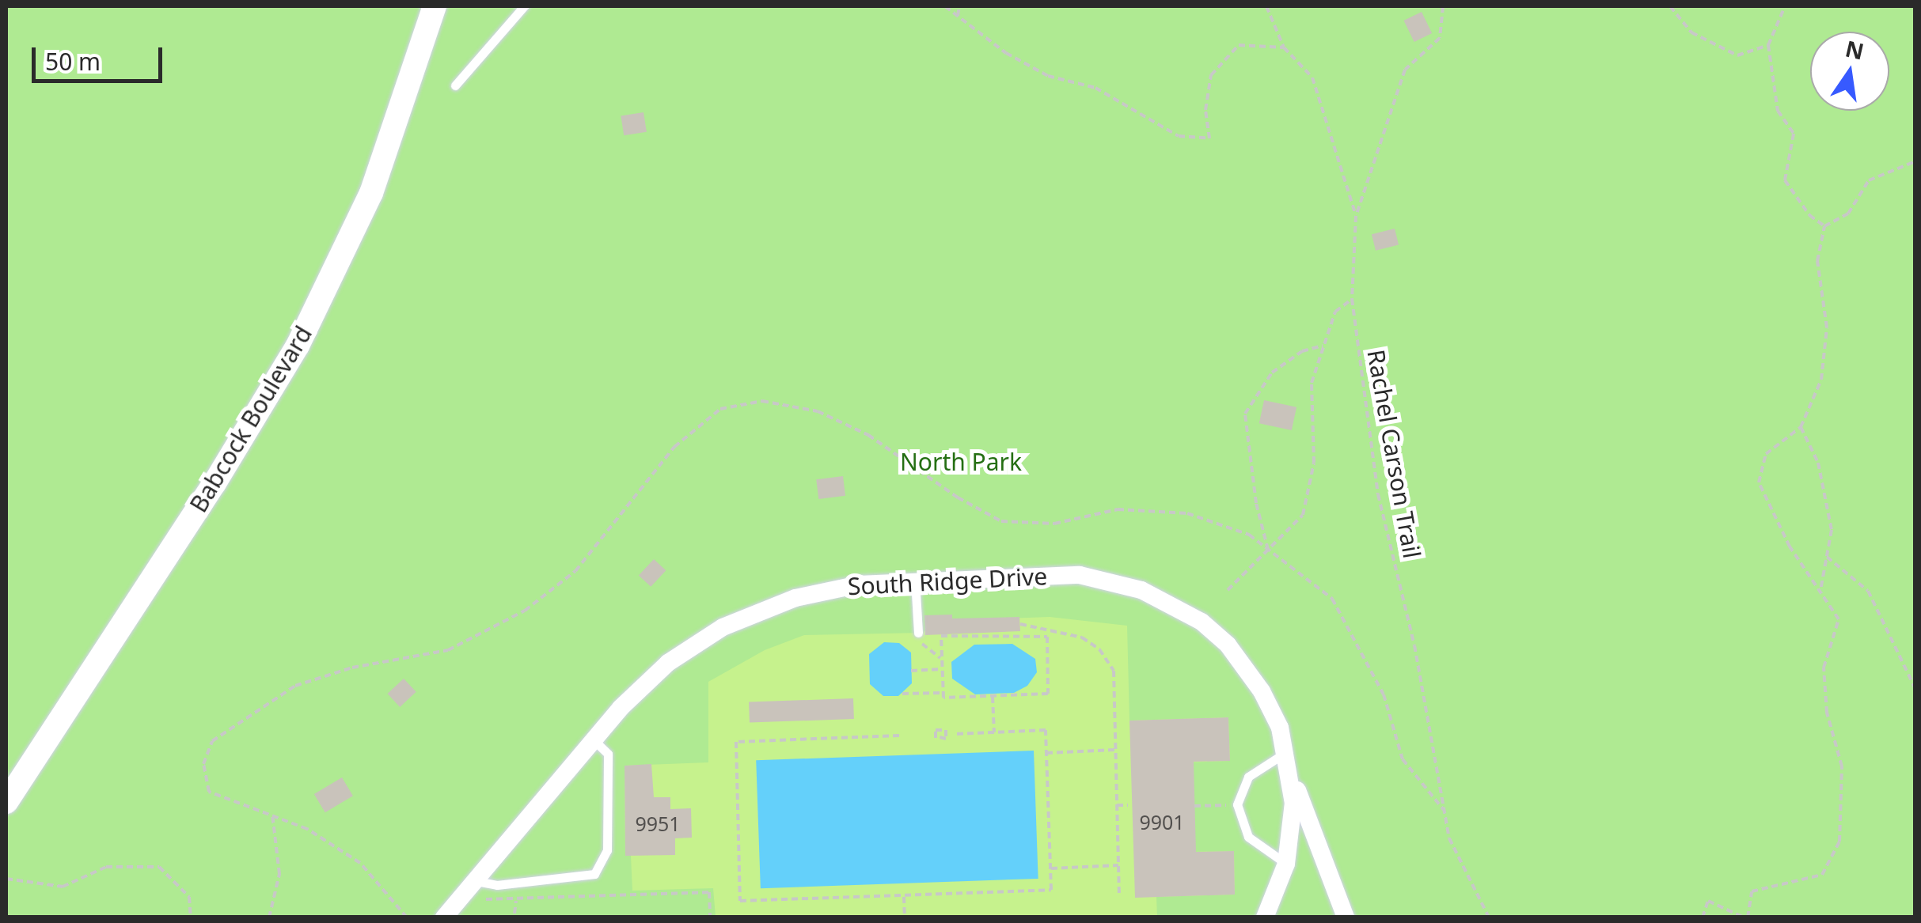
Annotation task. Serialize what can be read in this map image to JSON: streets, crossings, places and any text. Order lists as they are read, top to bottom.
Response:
{
  "streets": {
    "main road": ["Babcock Boulevard"],
    "street": ["South Ridge Drive"],
    "path": ["Rachel Carson Trail"]
  },
  "parks": ["North Park"],
  "house_numbers": ["9901", "9951"],
  "scale_bar": "50 m",
  "north": "top"
}
